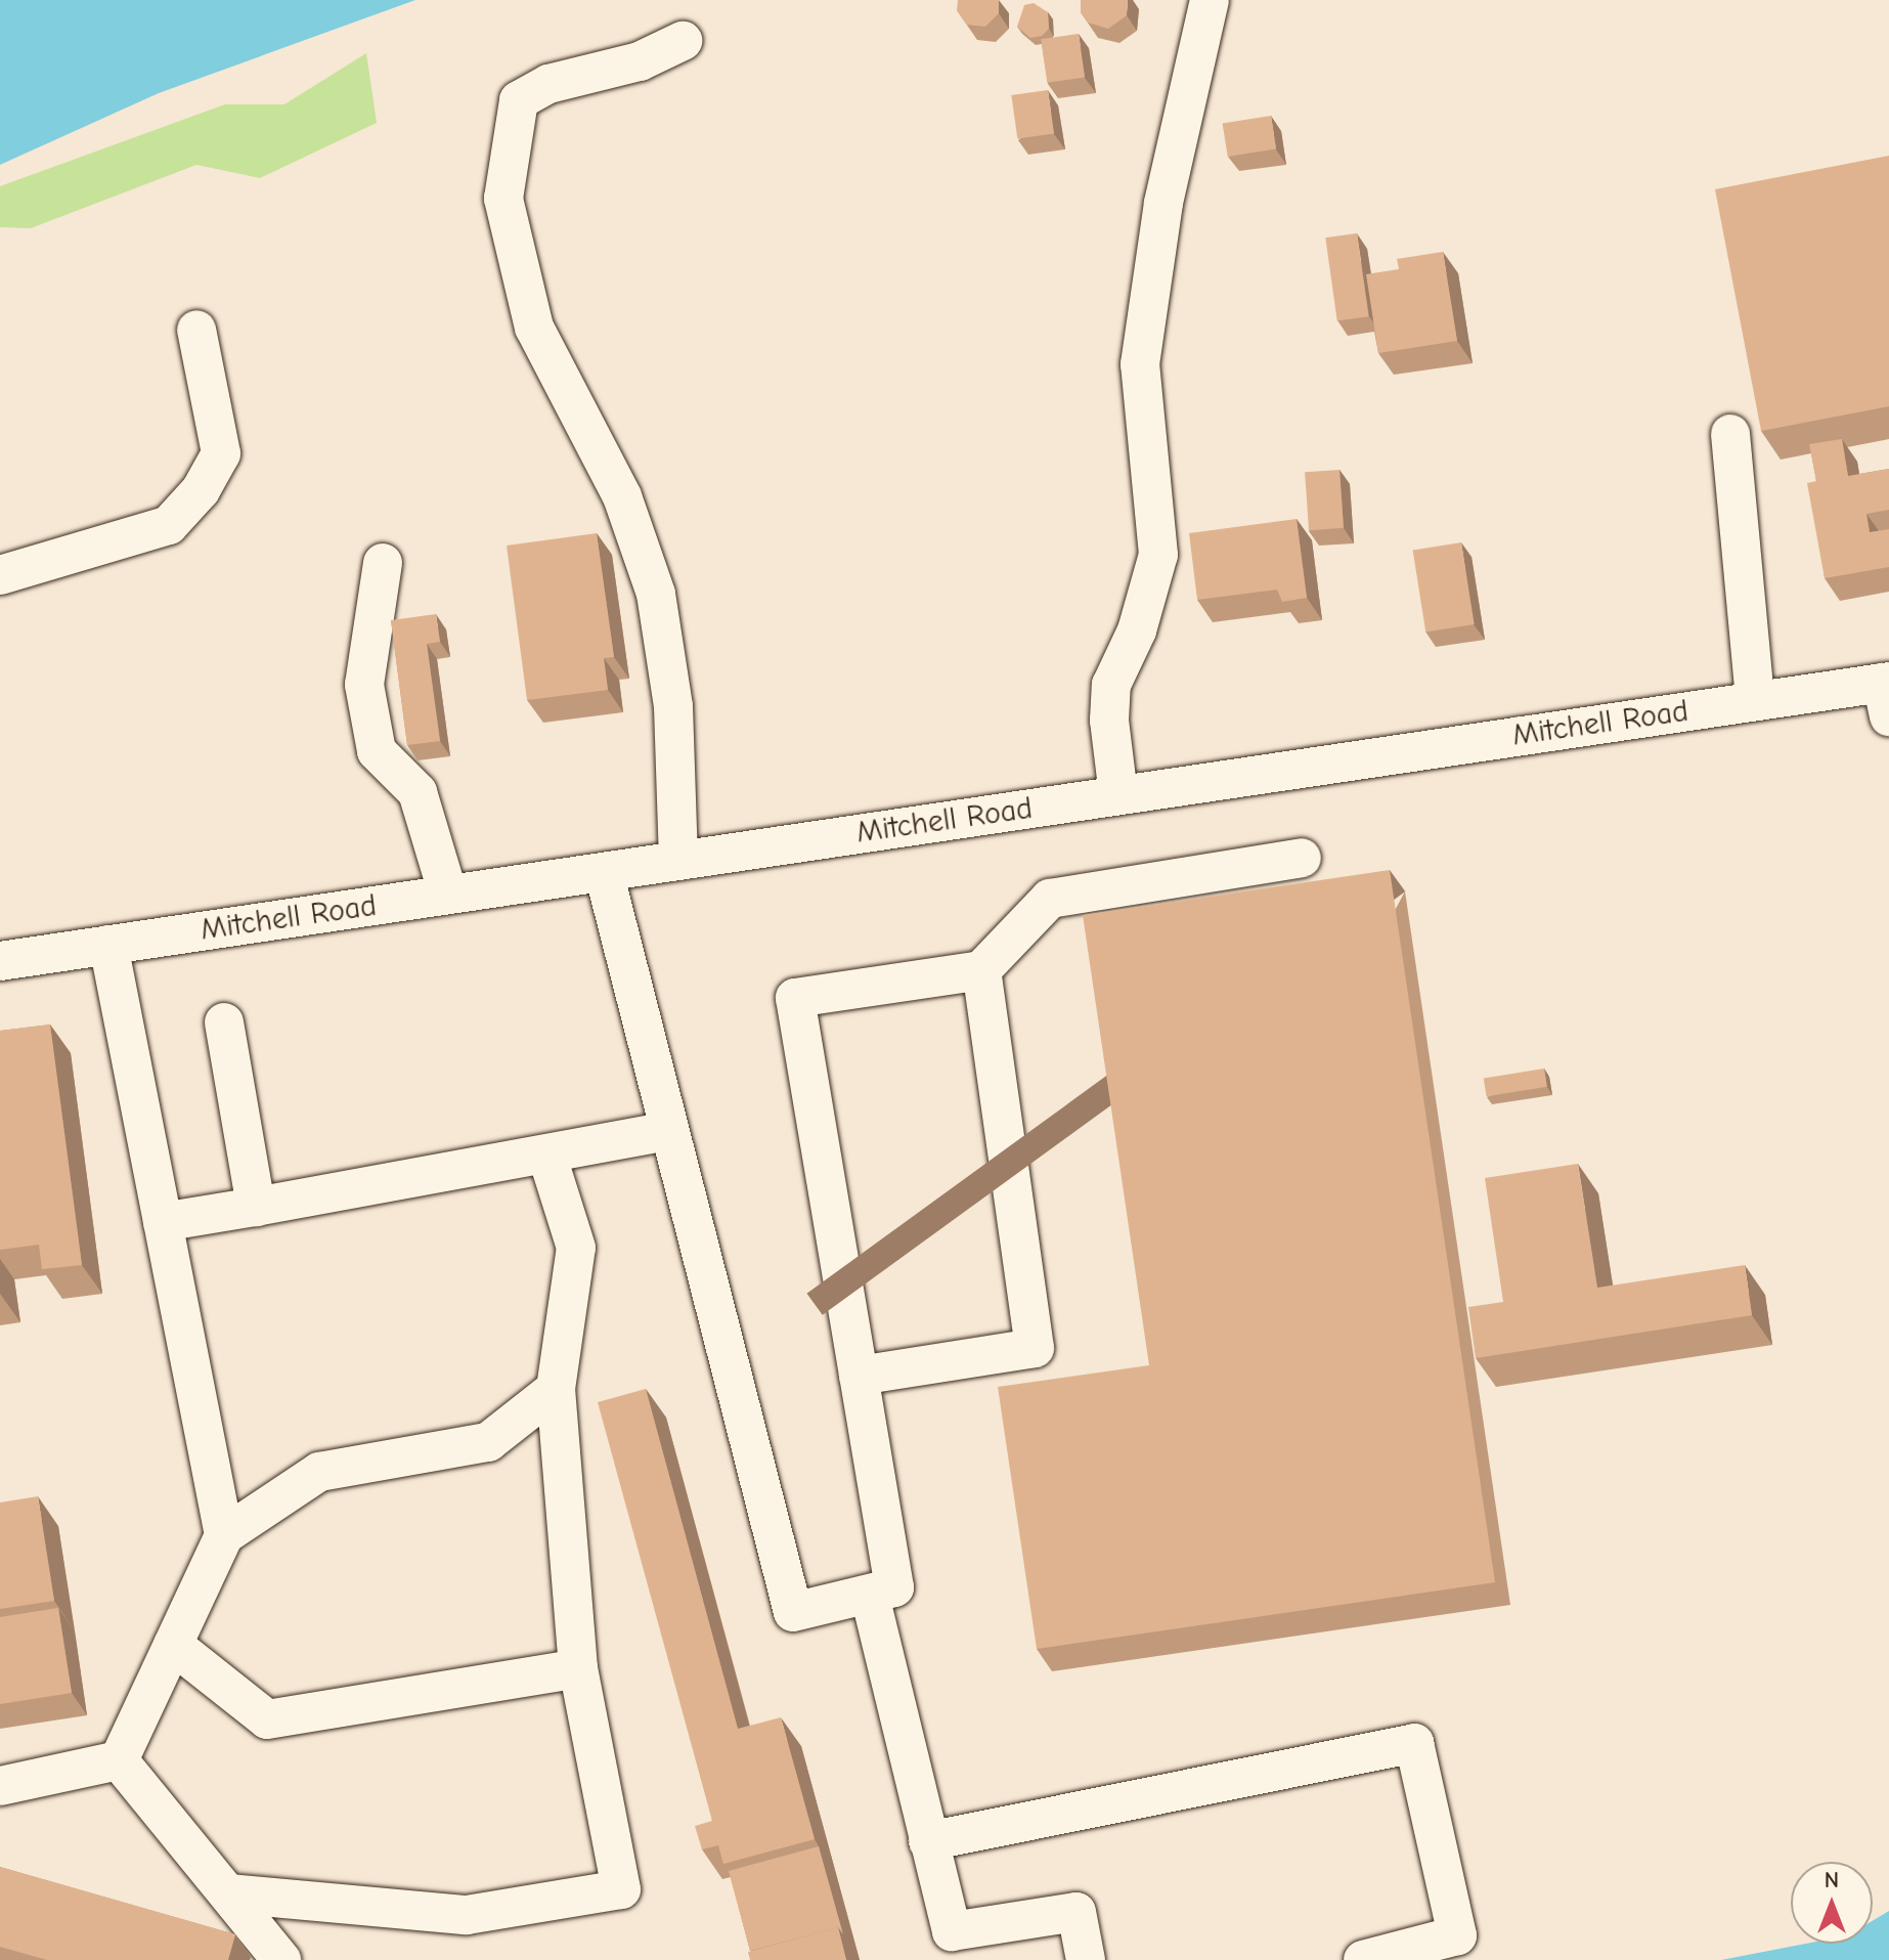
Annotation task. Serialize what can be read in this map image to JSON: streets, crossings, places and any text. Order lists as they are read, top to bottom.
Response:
{
  "streets": {
    "street": ["Mitchell Road"]
  },
  "north": "top"
}
